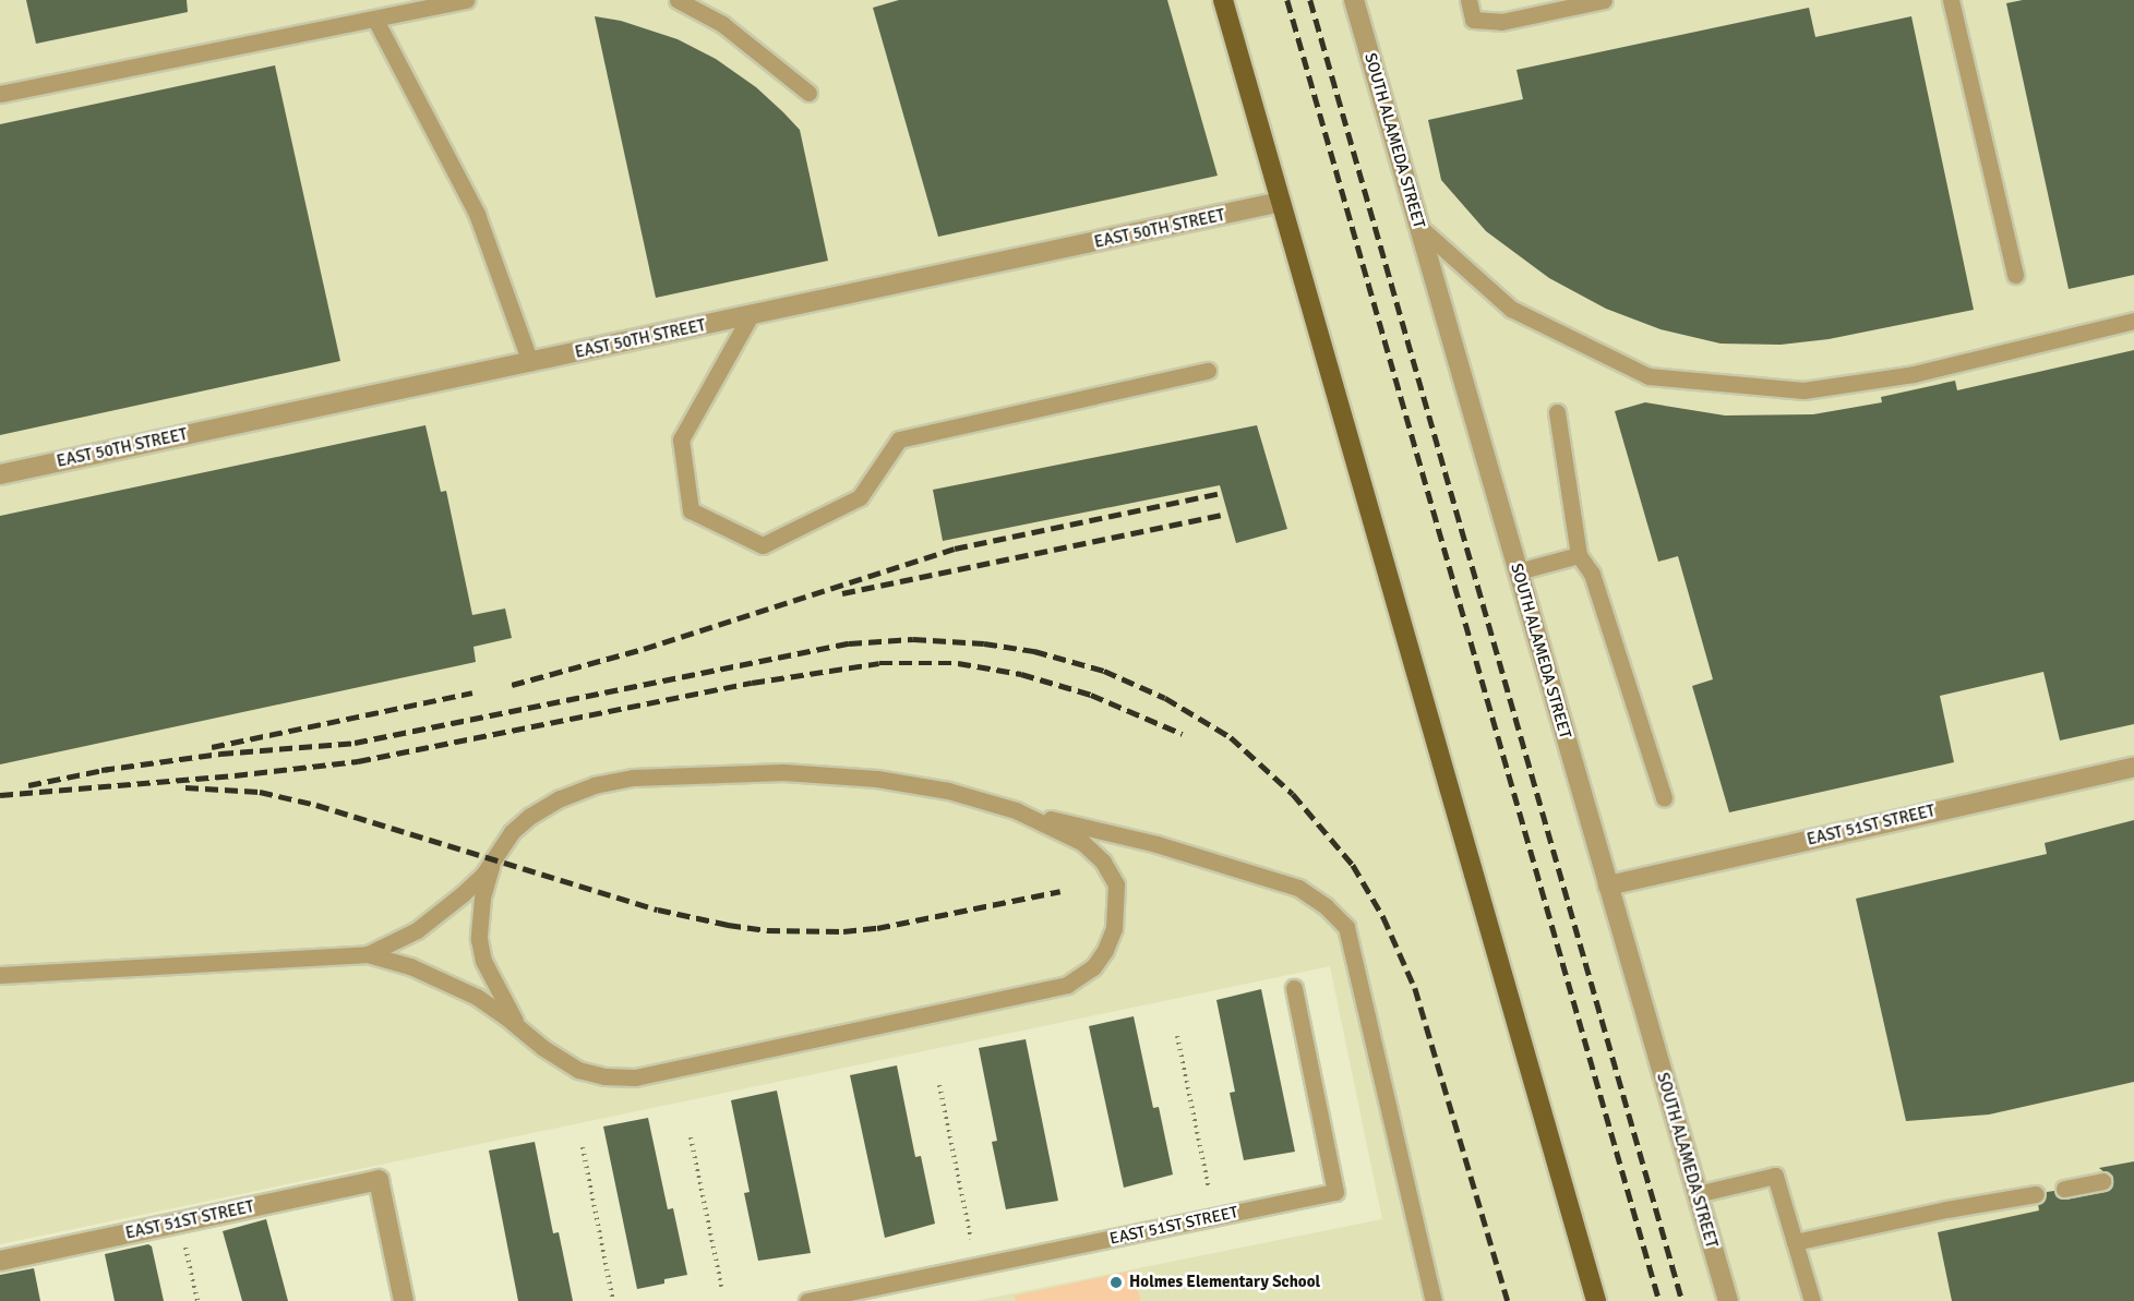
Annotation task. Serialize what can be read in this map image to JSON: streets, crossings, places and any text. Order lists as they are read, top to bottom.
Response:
{
  "streets": {
    "street": ["SOUTH ALAMEDA STREET", "EAST 50TH STREET", "EAST 51ST STREET"]
  },
  "crossings": [
    ["SOUTH ALAMEDA STREET", "EAST 51ST STREET"]
  ],
  "places": ["Holmes Elementary School"]
}
